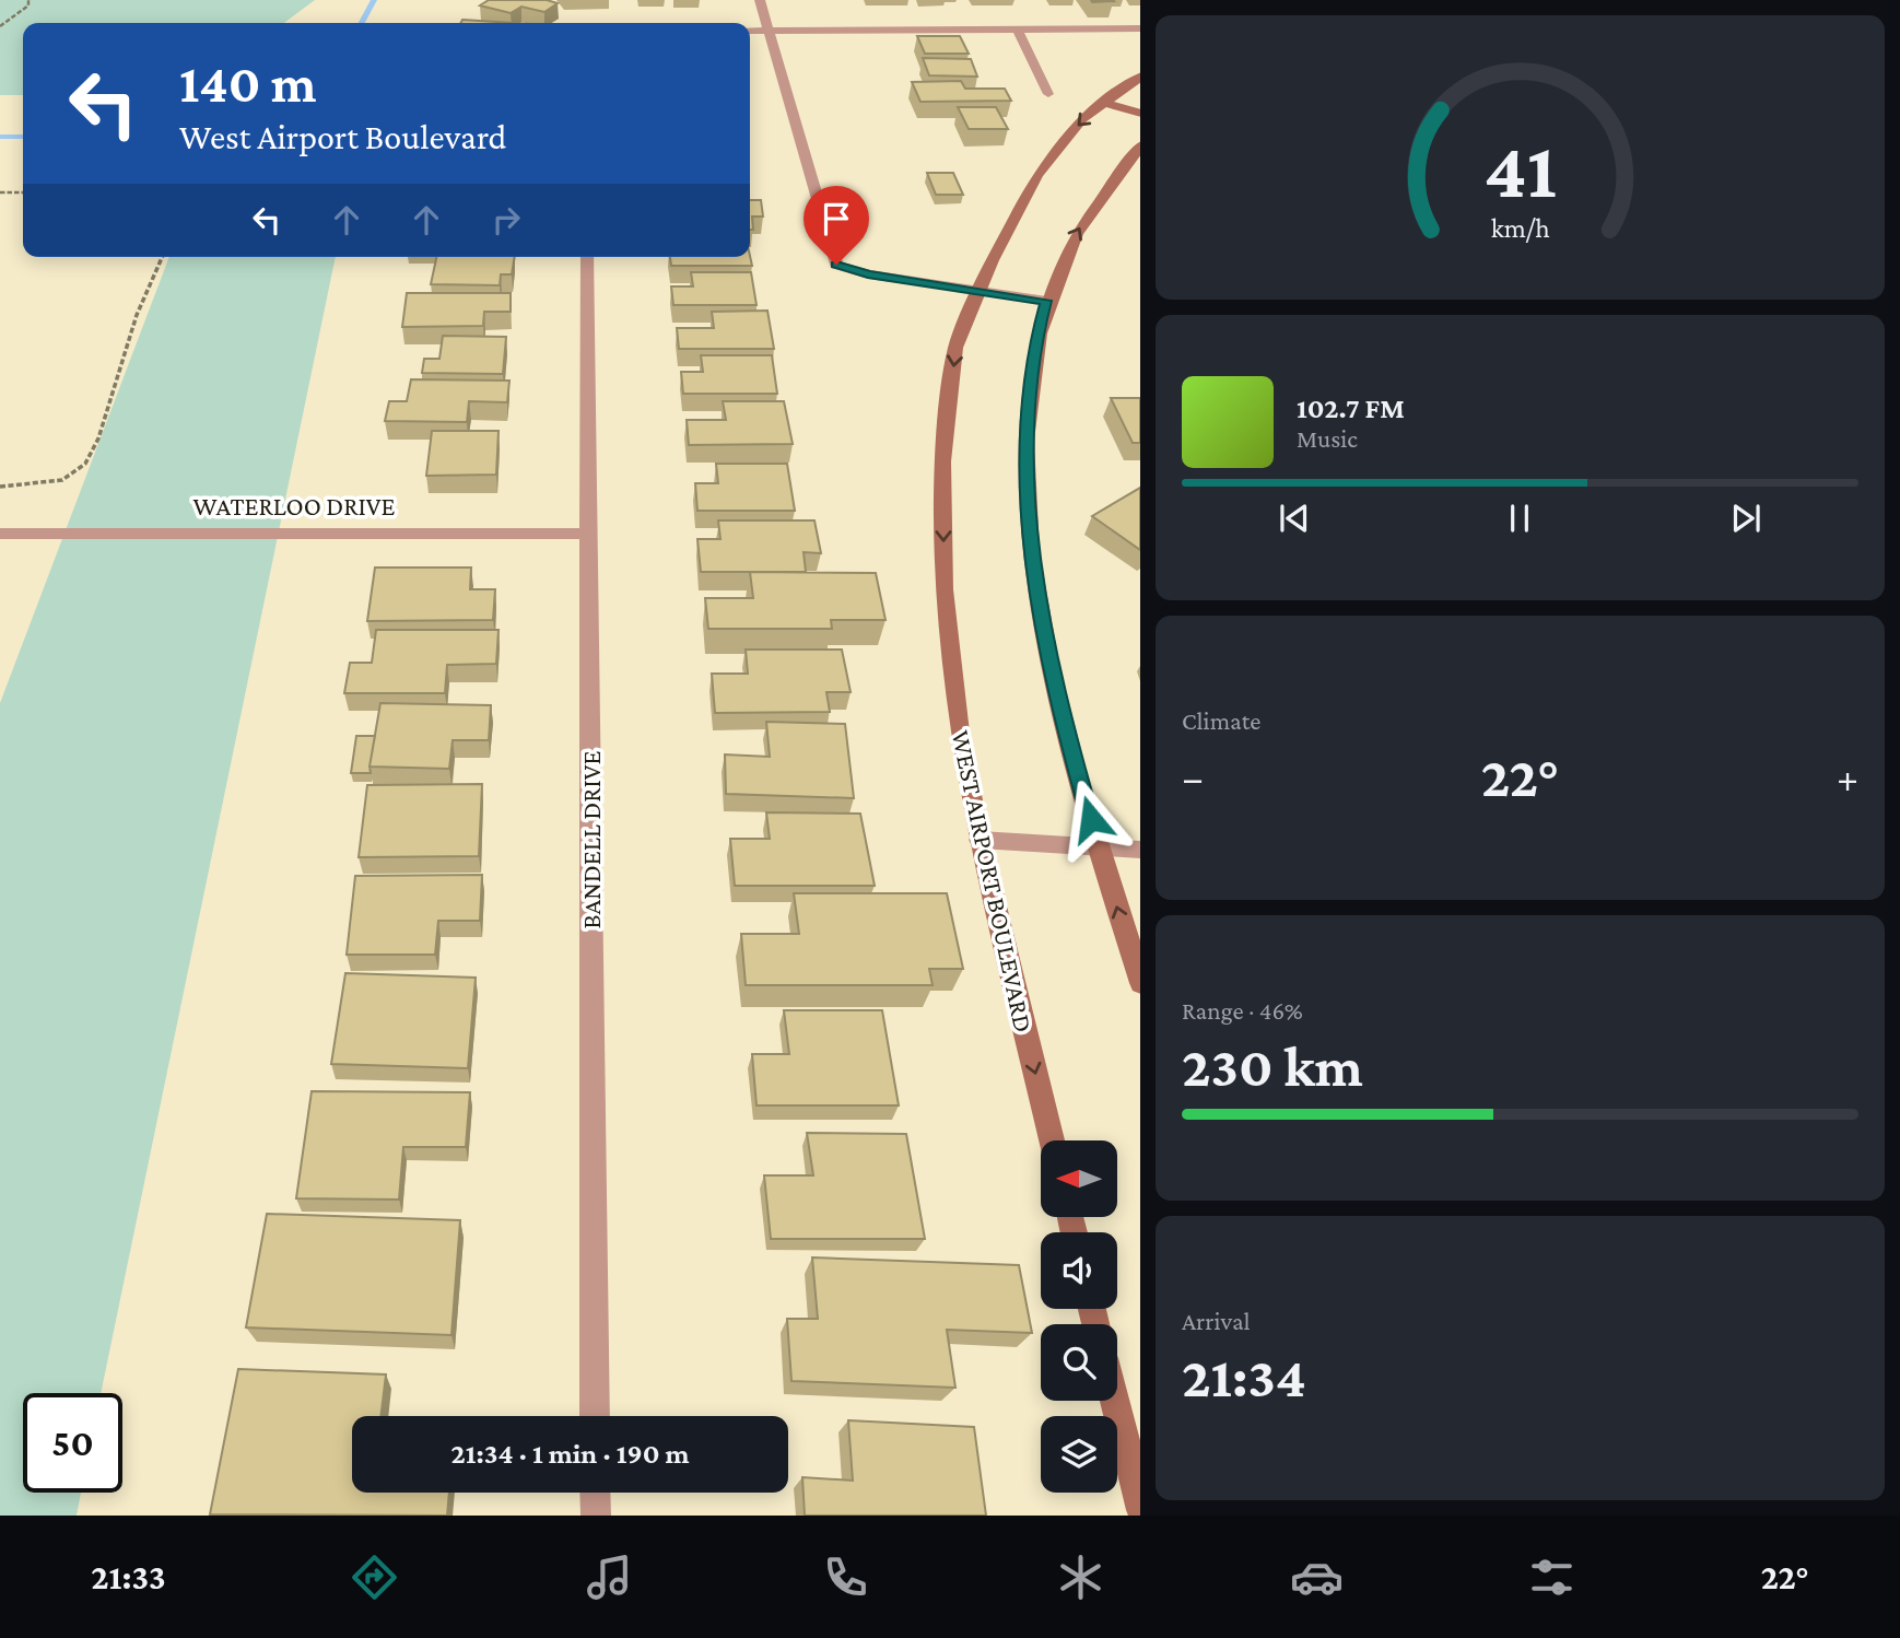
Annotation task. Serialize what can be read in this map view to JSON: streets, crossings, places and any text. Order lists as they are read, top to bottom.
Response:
{
  "streets": {
    "main road": ["WEST AIRPORT BOULEVARD"],
    "street": ["WATERLOO DRIVE", "BANDELL DRIVE"]
  },
  "crossings": [
    ["WATERLOO DRIVE", "BANDELL DRIVE"]
  ],
  "north": "left",
  "page": {
    "turn": ["140 m", "West Airport Boulevard"],
    "song": ["102.7 FM", "Music"],
    "tile": [
      "Climate",
      ["Range · 46%", "230 km"],
      ["Arrival", "21:34"]
    ],
    "heat": ["−", "22°", "+"],
    "limit": "50",
    "trip": "21:34 · 1 min · 190 m",
    "tabs": ["21:33", "22°"],
    "gauge": ["41", "km/h"]
  }
}
